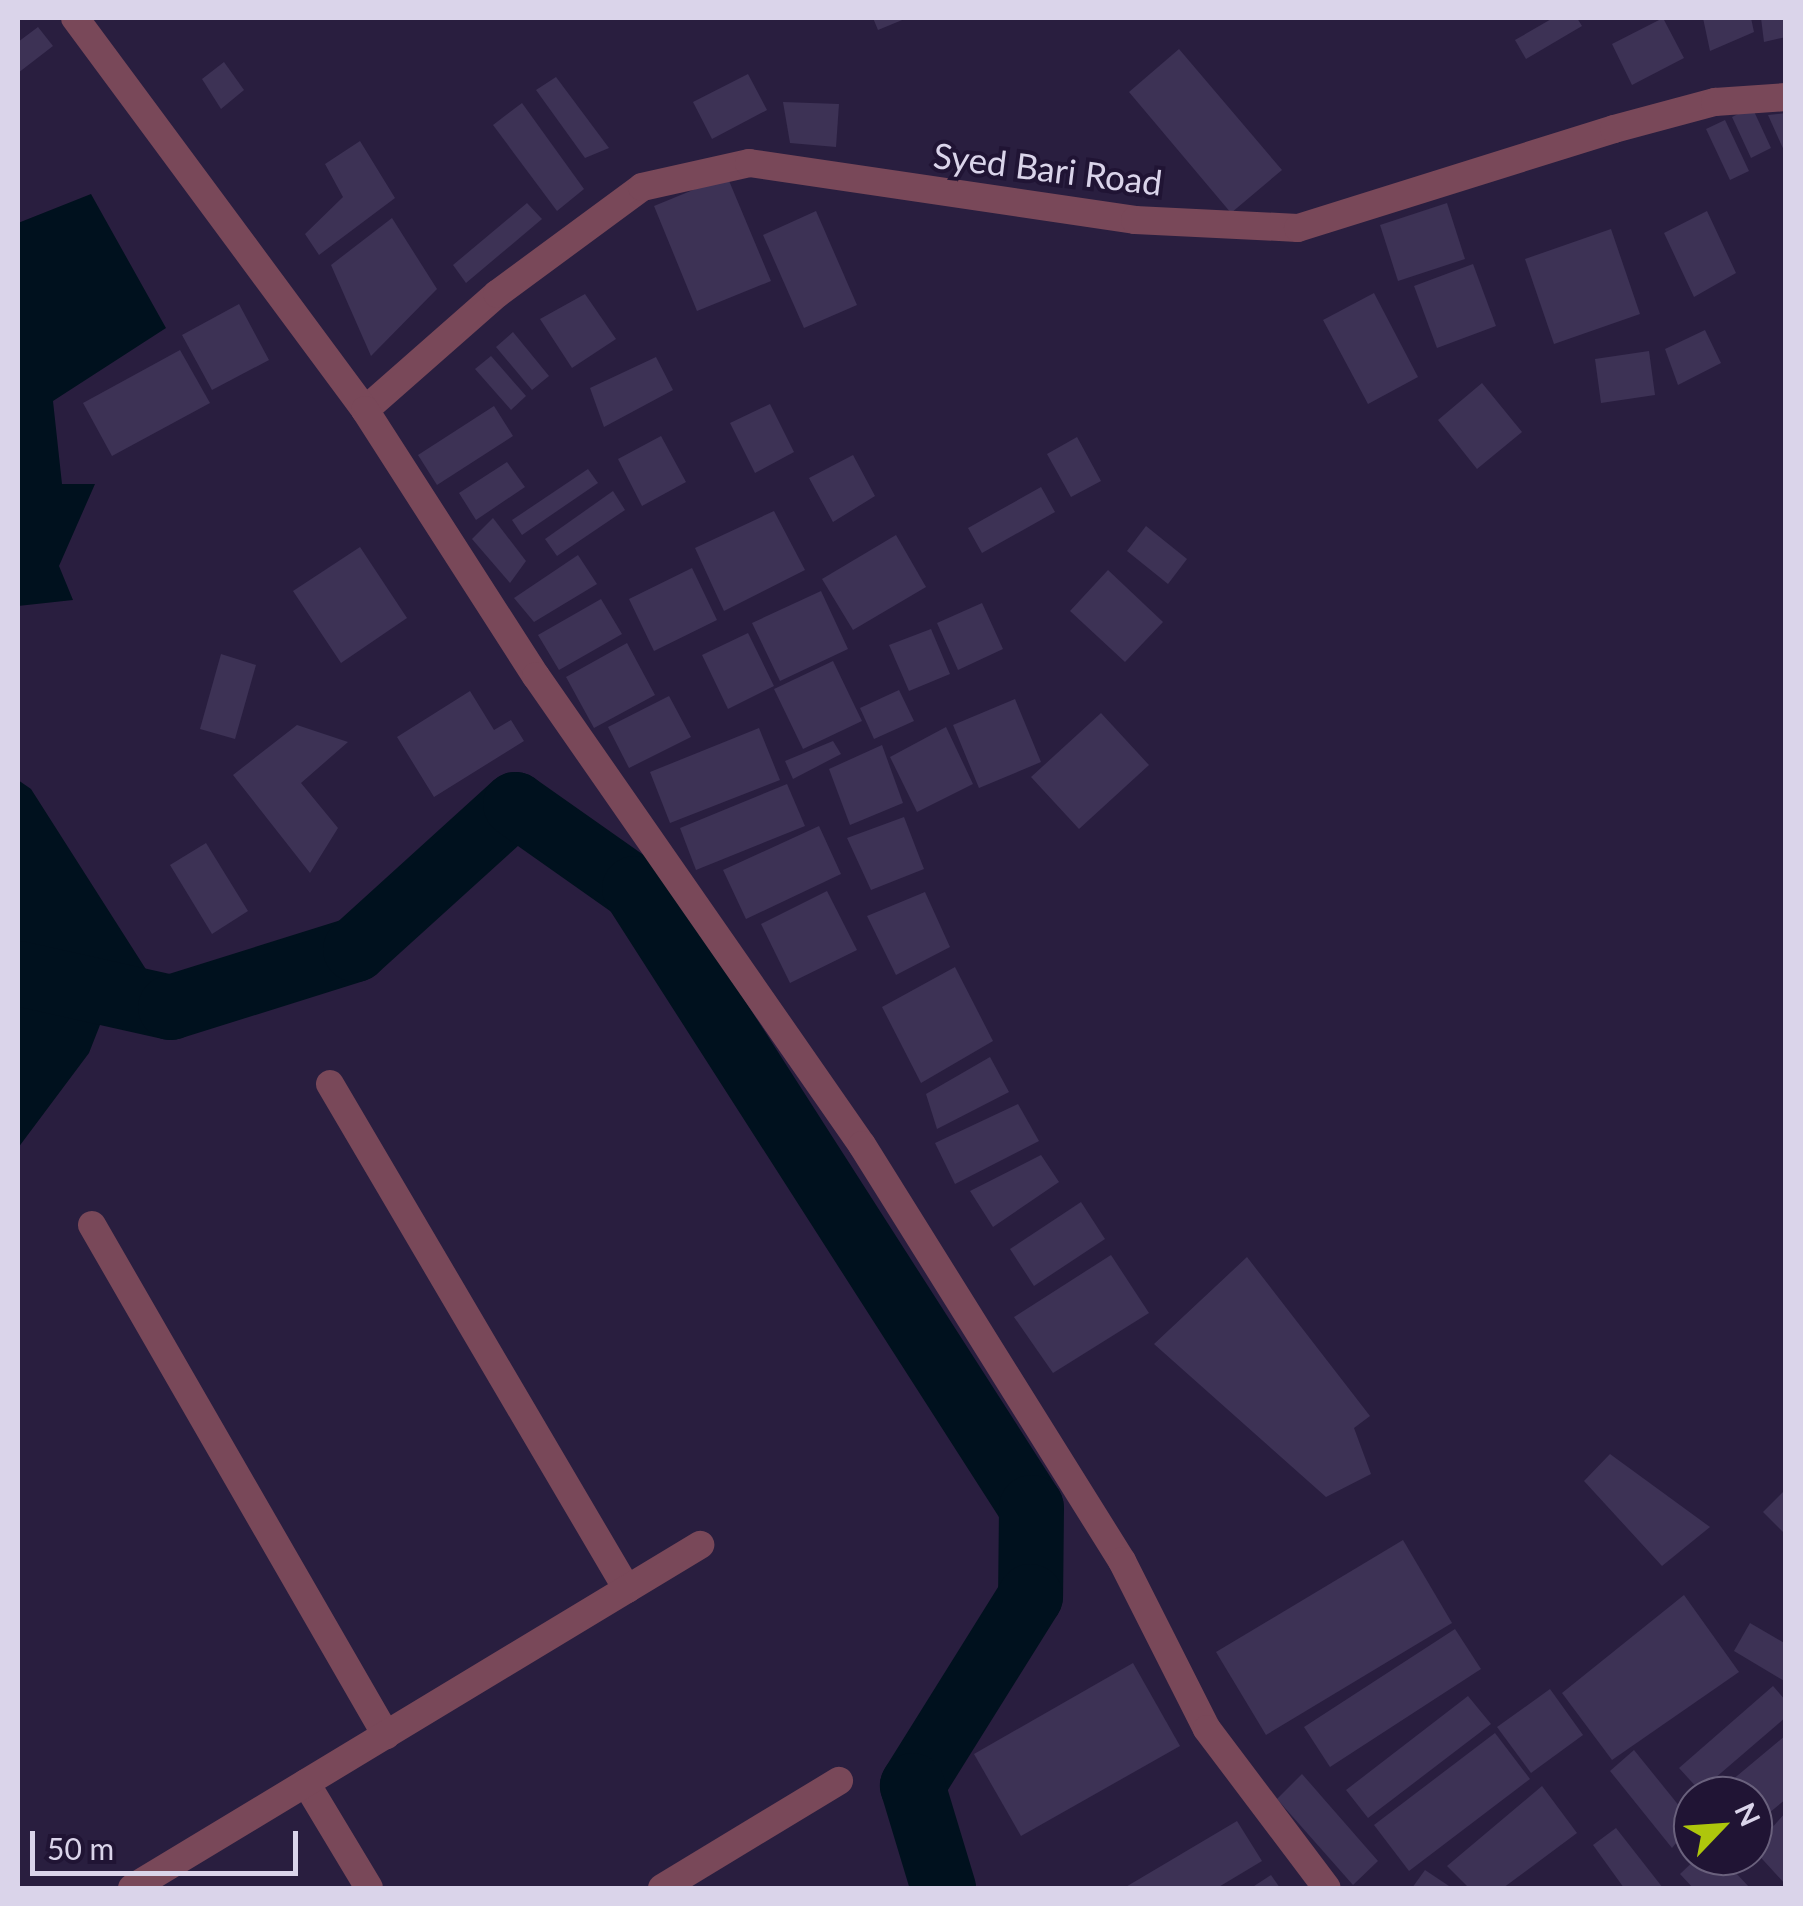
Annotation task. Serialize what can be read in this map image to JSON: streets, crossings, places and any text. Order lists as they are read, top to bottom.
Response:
{
  "streets": {
    "street": ["Syed Bari Road"]
  },
  "scale_bar": "50 m",
  "north": "top right"
}
